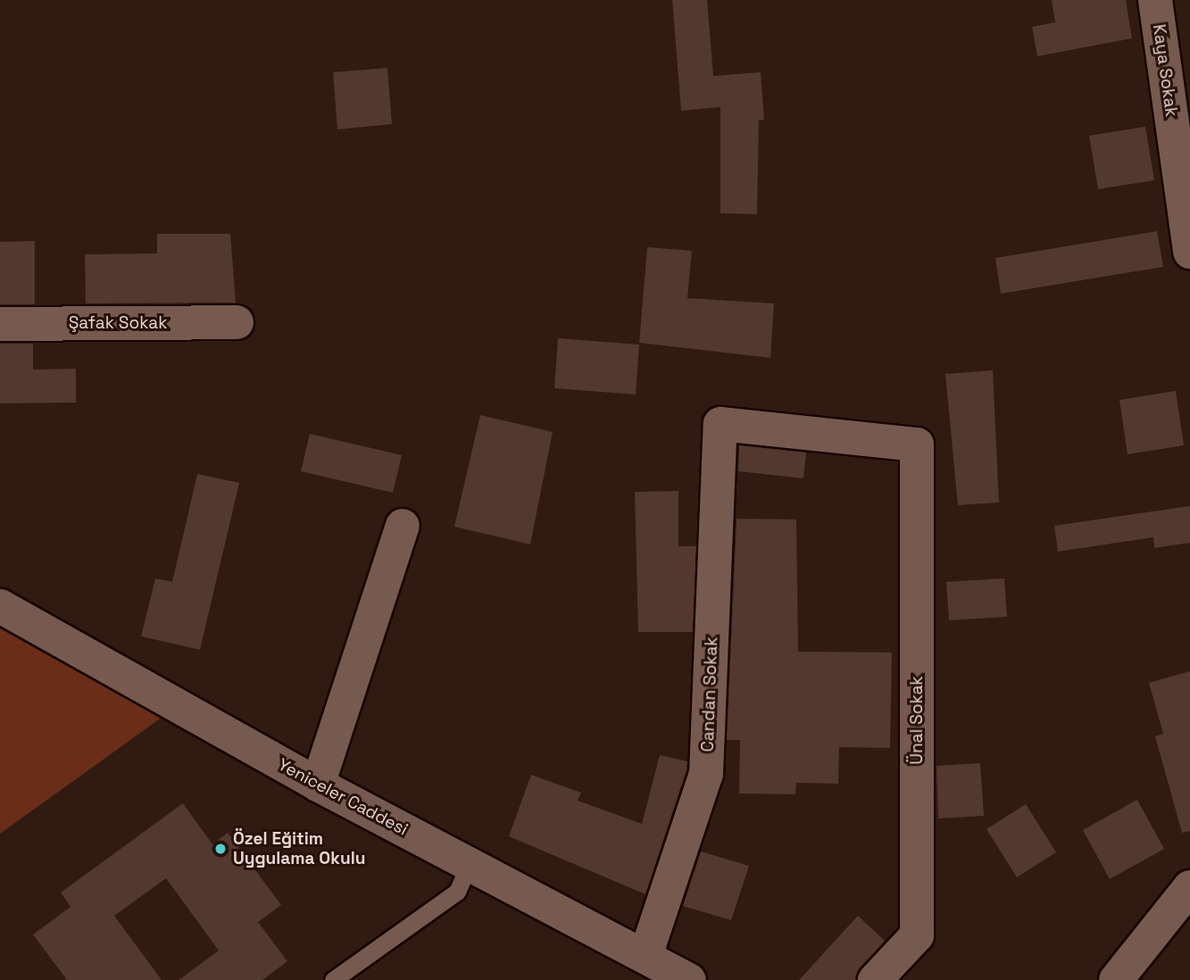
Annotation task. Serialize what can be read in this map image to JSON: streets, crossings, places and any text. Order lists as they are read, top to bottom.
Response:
{
  "streets": {
    "street": [
      "Kaya Sokak",
      "Şafak Sokak",
      "Candan Sokak",
      "Ünal Sokak",
      "Yeniceler Caddesi"
    ]
  },
  "crossings": [
    ["Candan Sokak", "Ünal Sokak"],
    ["Candan Sokak", "Yeniceler Caddesi"]
  ],
  "places": ["Özel Eğitim Uygulama Okulu"]
}
